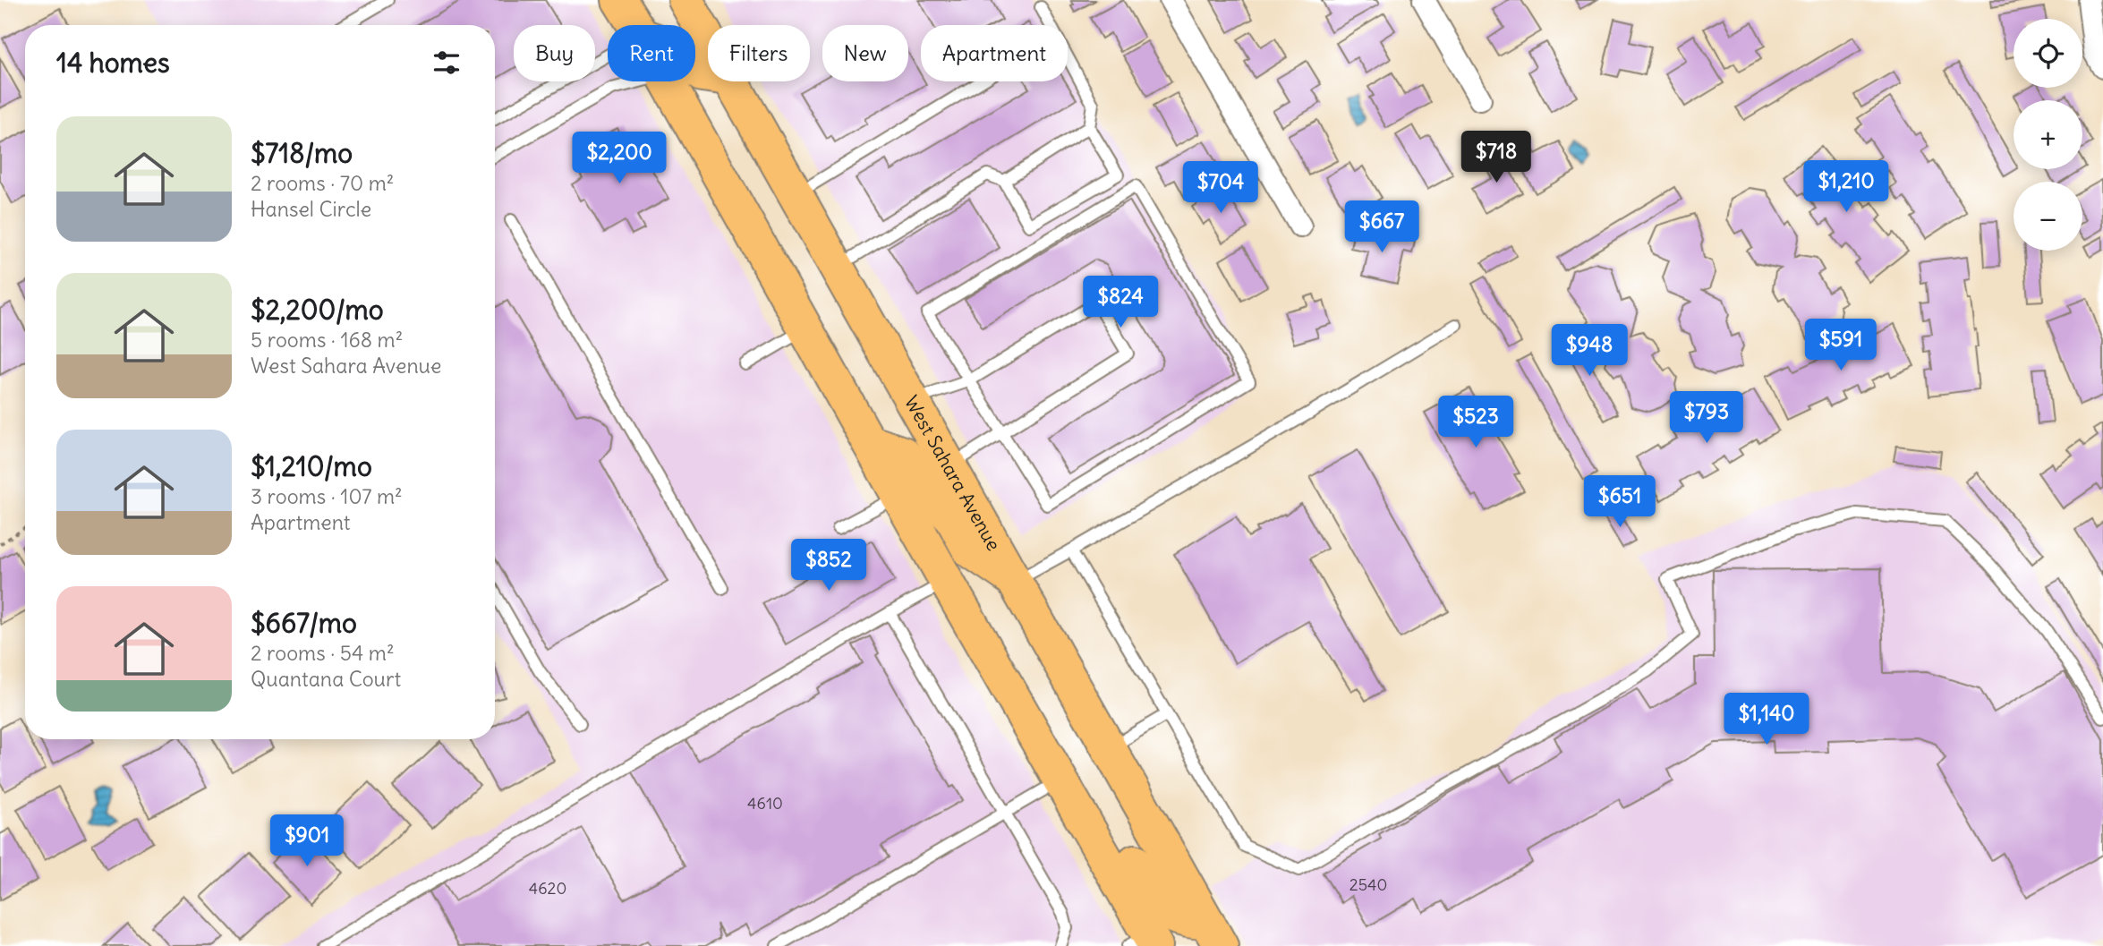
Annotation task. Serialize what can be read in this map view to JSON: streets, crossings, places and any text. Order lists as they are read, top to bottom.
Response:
{
  "streets": {
    "main road": ["West Sahara Avenue"]
  },
  "house_numbers": ["4610", "2540", "4620"],
  "page": {
    "map_buttons": ["+", "−"],
    "chip": [
      "Buy",
      "Rent",
      "Filters",
      "New",
      "Apartment"
    ],
    "heading": "14 homes",
    "list": [
      {
        "name": "$718/mo",
        "note": "2 rooms · 70 m² · Hansel Circle"
      },
      {
        "name": "$2,200/mo",
        "note": "5 rooms · 168 m² · West Sahara Avenue"
      },
      {
        "name": "$1,210/mo",
        "note": "3 rooms · 107 m² · Apartment"
      },
      {
        "name": "$667/mo",
        "note": "2 rooms · 54 m² · Quantana Court"
      }
    ],
    "price": [
      "$718",
      "$2,200",
      "$1,210",
      "$704",
      "$667",
      "$824",
      "$591",
      "$948",
      "$793",
      "$523",
      "$651",
      "$852",
      "$1,140",
      "$901"
    ]
  }
}
